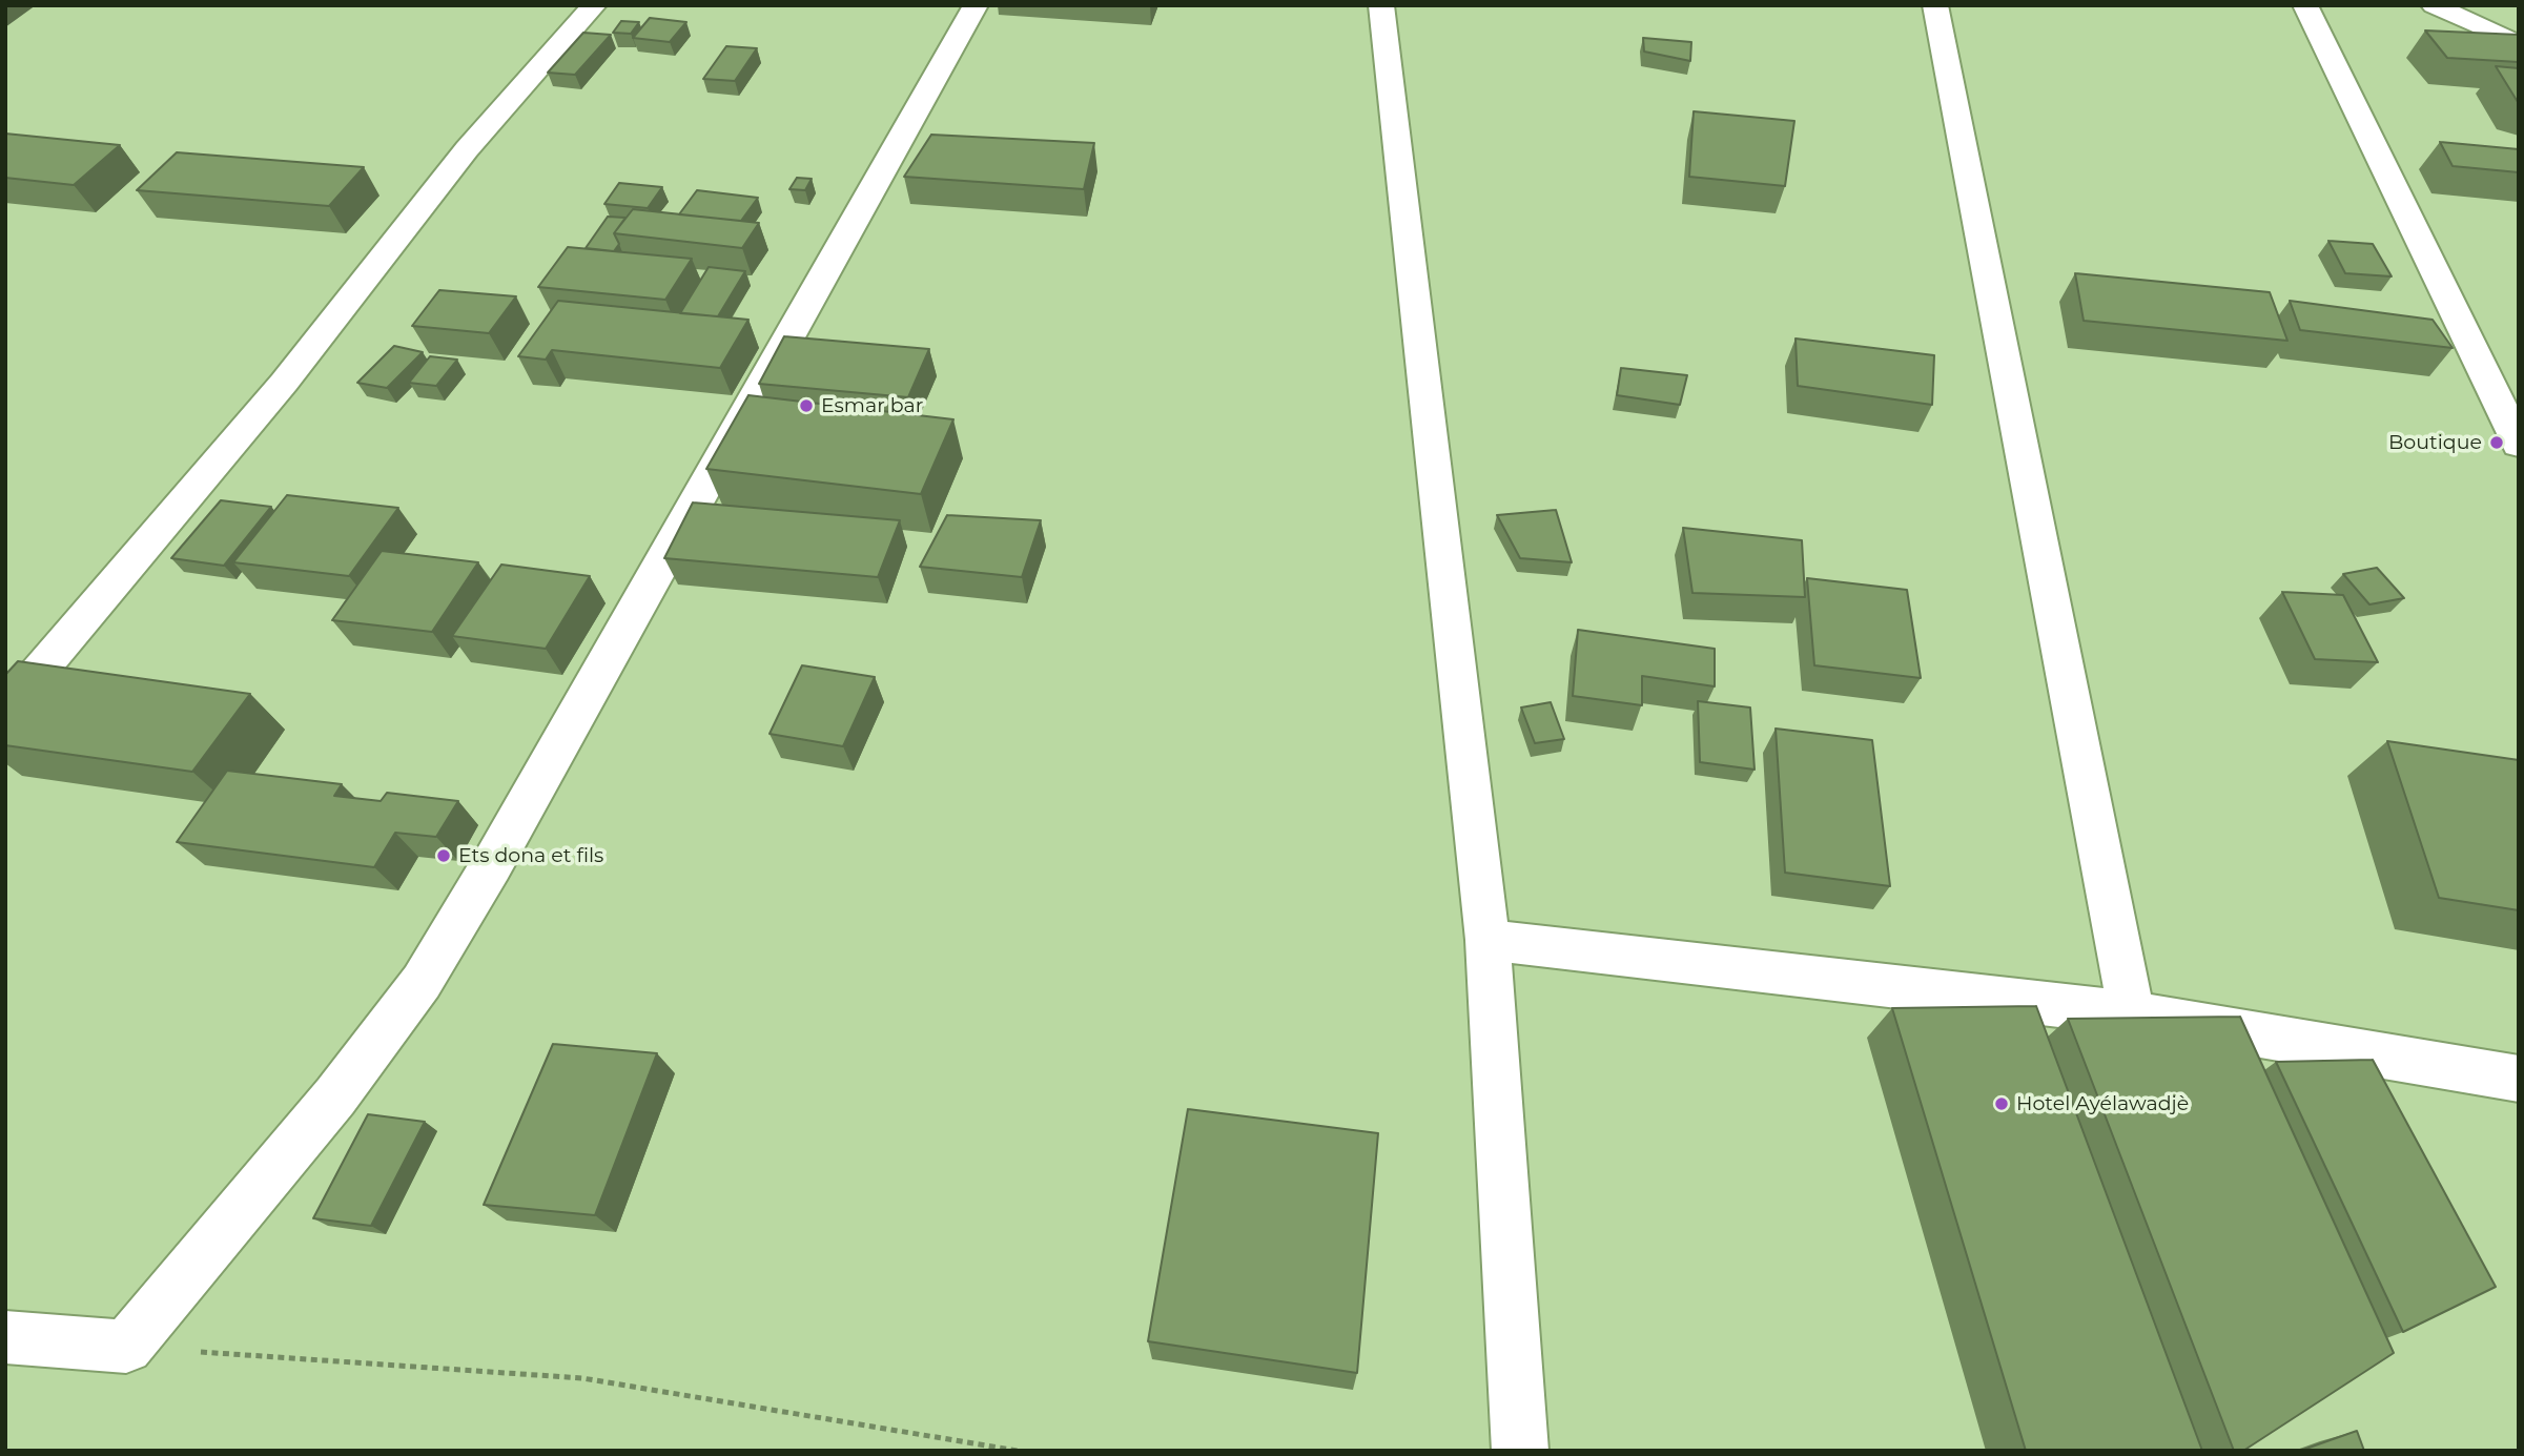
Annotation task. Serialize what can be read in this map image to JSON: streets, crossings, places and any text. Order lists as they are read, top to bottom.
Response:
{
  "places": [
    "Esmar bar",
    "Boutique",
    "Ets dona et fils",
    "Hotel Ayélawadjè"
  ]
}
